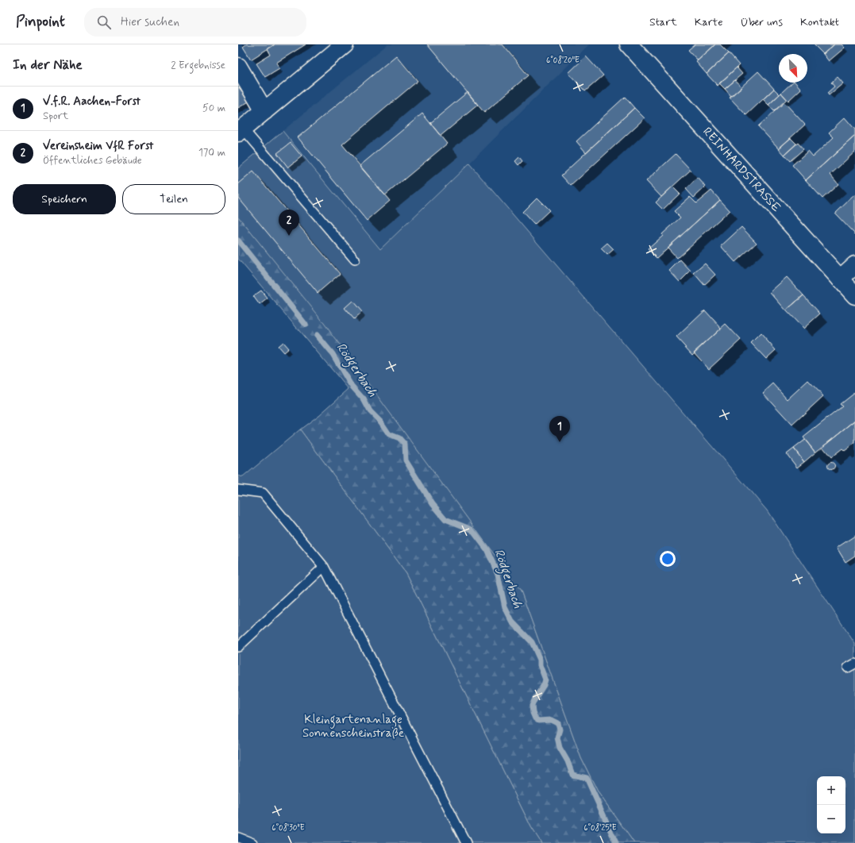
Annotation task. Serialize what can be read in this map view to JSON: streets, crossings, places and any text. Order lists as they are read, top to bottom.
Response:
{
  "streets": {
    "street": ["REINHARDSTRASSE"]
  },
  "water": ["Rödgerbach"],
  "parks": ["Kleingartenanlage Sonnenscheinstraße"],
  "north": "bottom right",
  "page": {
    "header": "Pinpoint",
    "search": "Hier suchen",
    "nav": [
      "Start",
      "Karte",
      "Über uns",
      "Kontakt"
    ],
    "heading": ["In der Nähe", "2 Ergebnisse"],
    "list": [
      {
        "mark": "1",
        "name": "V.f.R. Aachen-Forst",
        "note": "Sport",
        "value": "50 m"
      },
      {
        "mark": "2",
        "name": "Vereinsheim VfR Forst",
        "note": "Öffentliches Gebäude",
        "value": "170 m"
      }
    ],
    "buttons": ["Speichern", "Teilen"],
    "pins": ["2", "1"],
    "map_buttons": ["+", "−"]
  },
  "coordinates": ["6°08'20\"E", "6°08'30\"E", "6°08'25\"E"]
}
